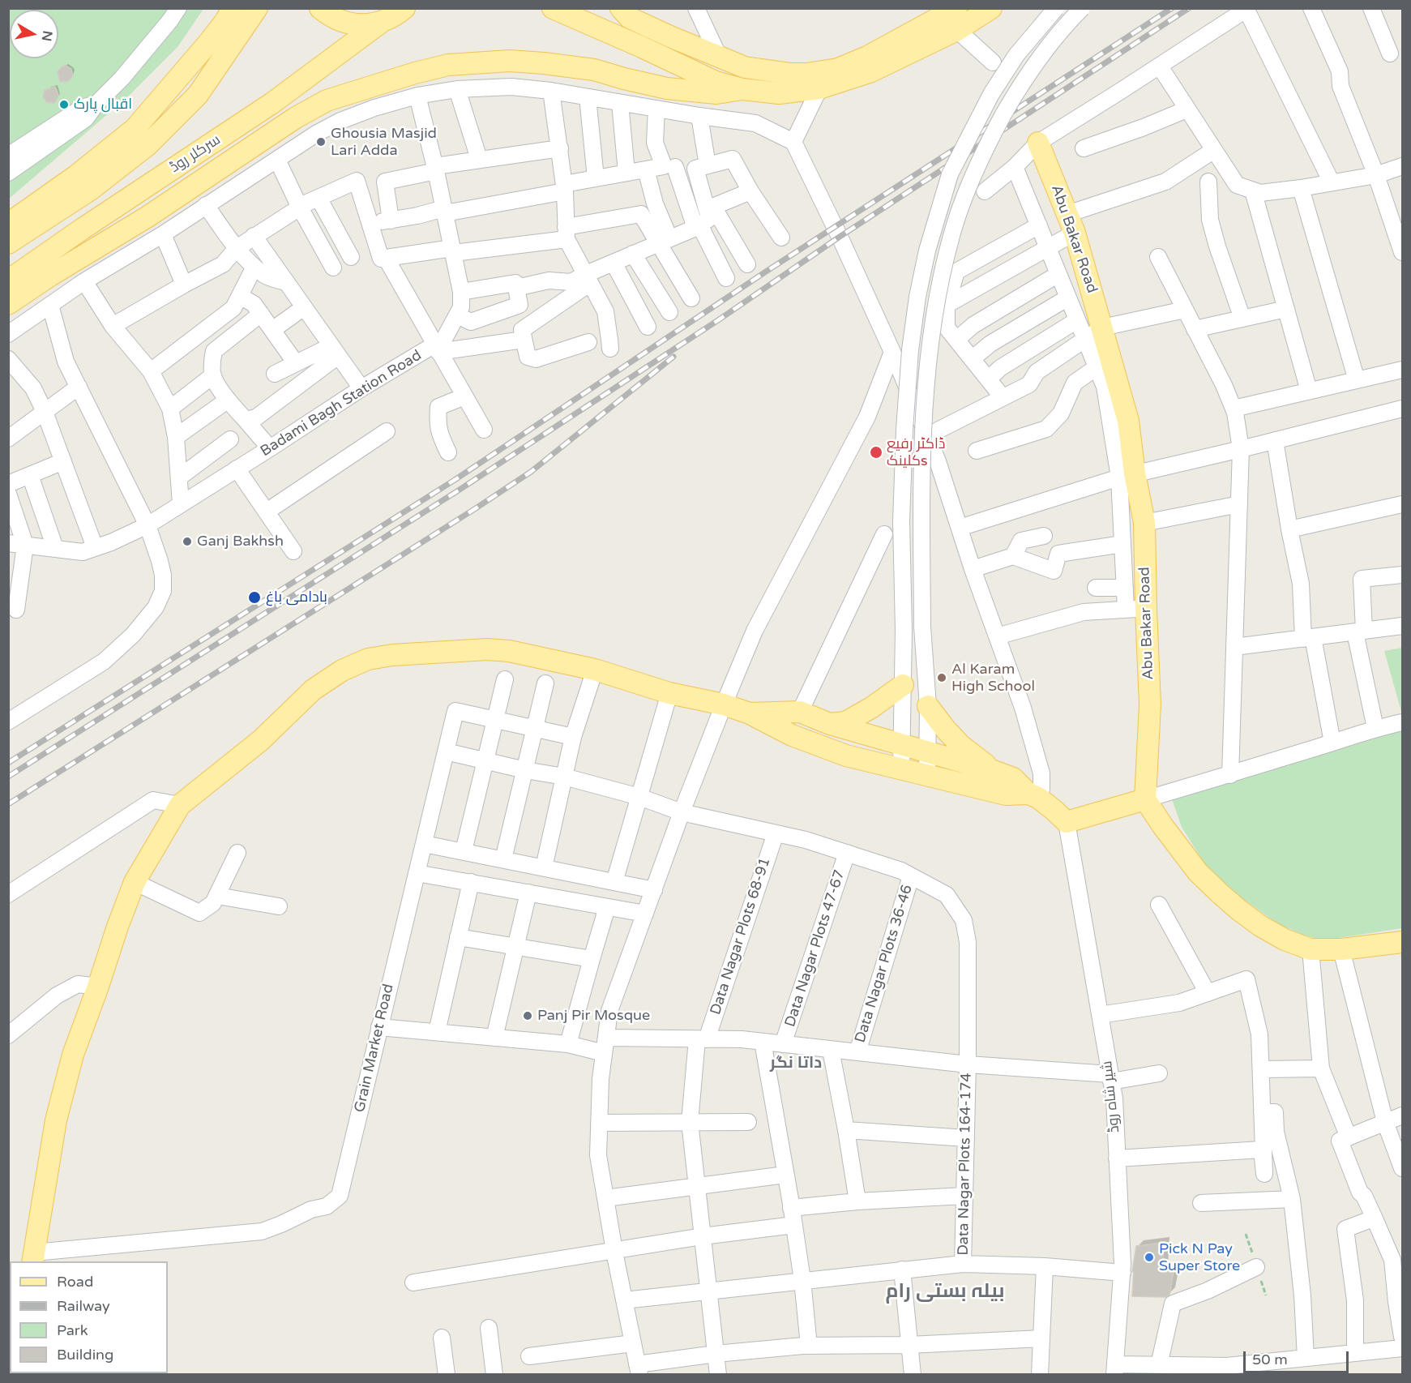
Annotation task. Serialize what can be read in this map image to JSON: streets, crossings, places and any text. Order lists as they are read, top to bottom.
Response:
{
  "streets": {
    "main road": ["سرکلر روڈ", "Abu Bakar Road"],
    "street": [
      "Badami Bagh Station Road",
      "Data Nagar Plots 68-91",
      "Data Nagar Plots 47-67",
      "Data Nagar Plots 36-46",
      "Grain Market Road",
      "شیر شاہ روڈ",
      "Data Nagar Plots 164-174"
    ]
  },
  "crossings": [
    ["Data Nagar Plots 36-46", "Data Nagar Plots 164-174"]
  ],
  "districts": ["داتا نگر", "بیلہ بستی رام"],
  "places": [
    "اقبال پارک",
    "Ghousia Masjid Lari Adda",
    "ڈاکٹر رفیع کلینکs",
    "Ganj Bakhsh",
    "بادامی باغ",
    "Al Karam High School",
    "Panj Pir Mosque",
    "Pick N Pay Super Store"
  ],
  "legend": [
    "Road",
    "Railway",
    "Park",
    "Building"
  ],
  "scale_bar": "50 m",
  "north": "right"
}
